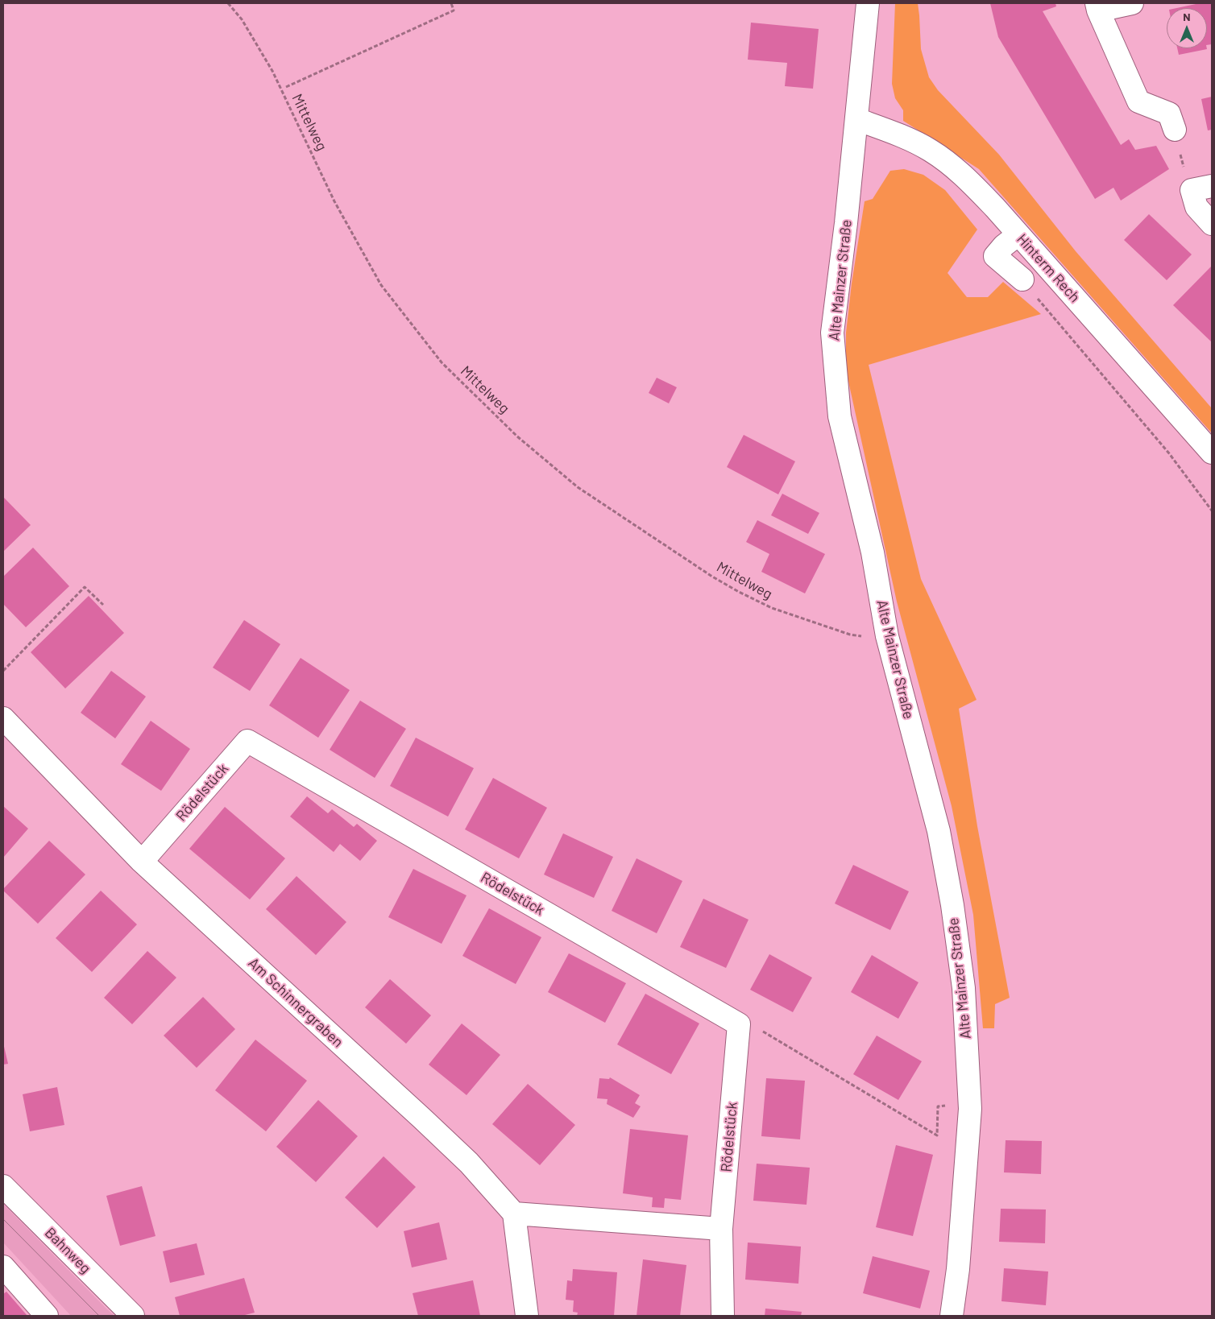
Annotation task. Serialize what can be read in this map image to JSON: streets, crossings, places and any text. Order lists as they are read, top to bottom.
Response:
{
  "streets": {
    "street": [
      "Hinterm Rech",
      "Alte Mainzer Straße",
      "Rödelstück",
      "Am Schinnergraben",
      "Bahnweg"
    ],
    "path": ["Mittelweg"]
  },
  "crossings": [
    ["Hinterm Rech", "Alte Mainzer Straße"],
    ["Rödelstück", "Am Schinnergraben"]
  ],
  "north": "top"
}
